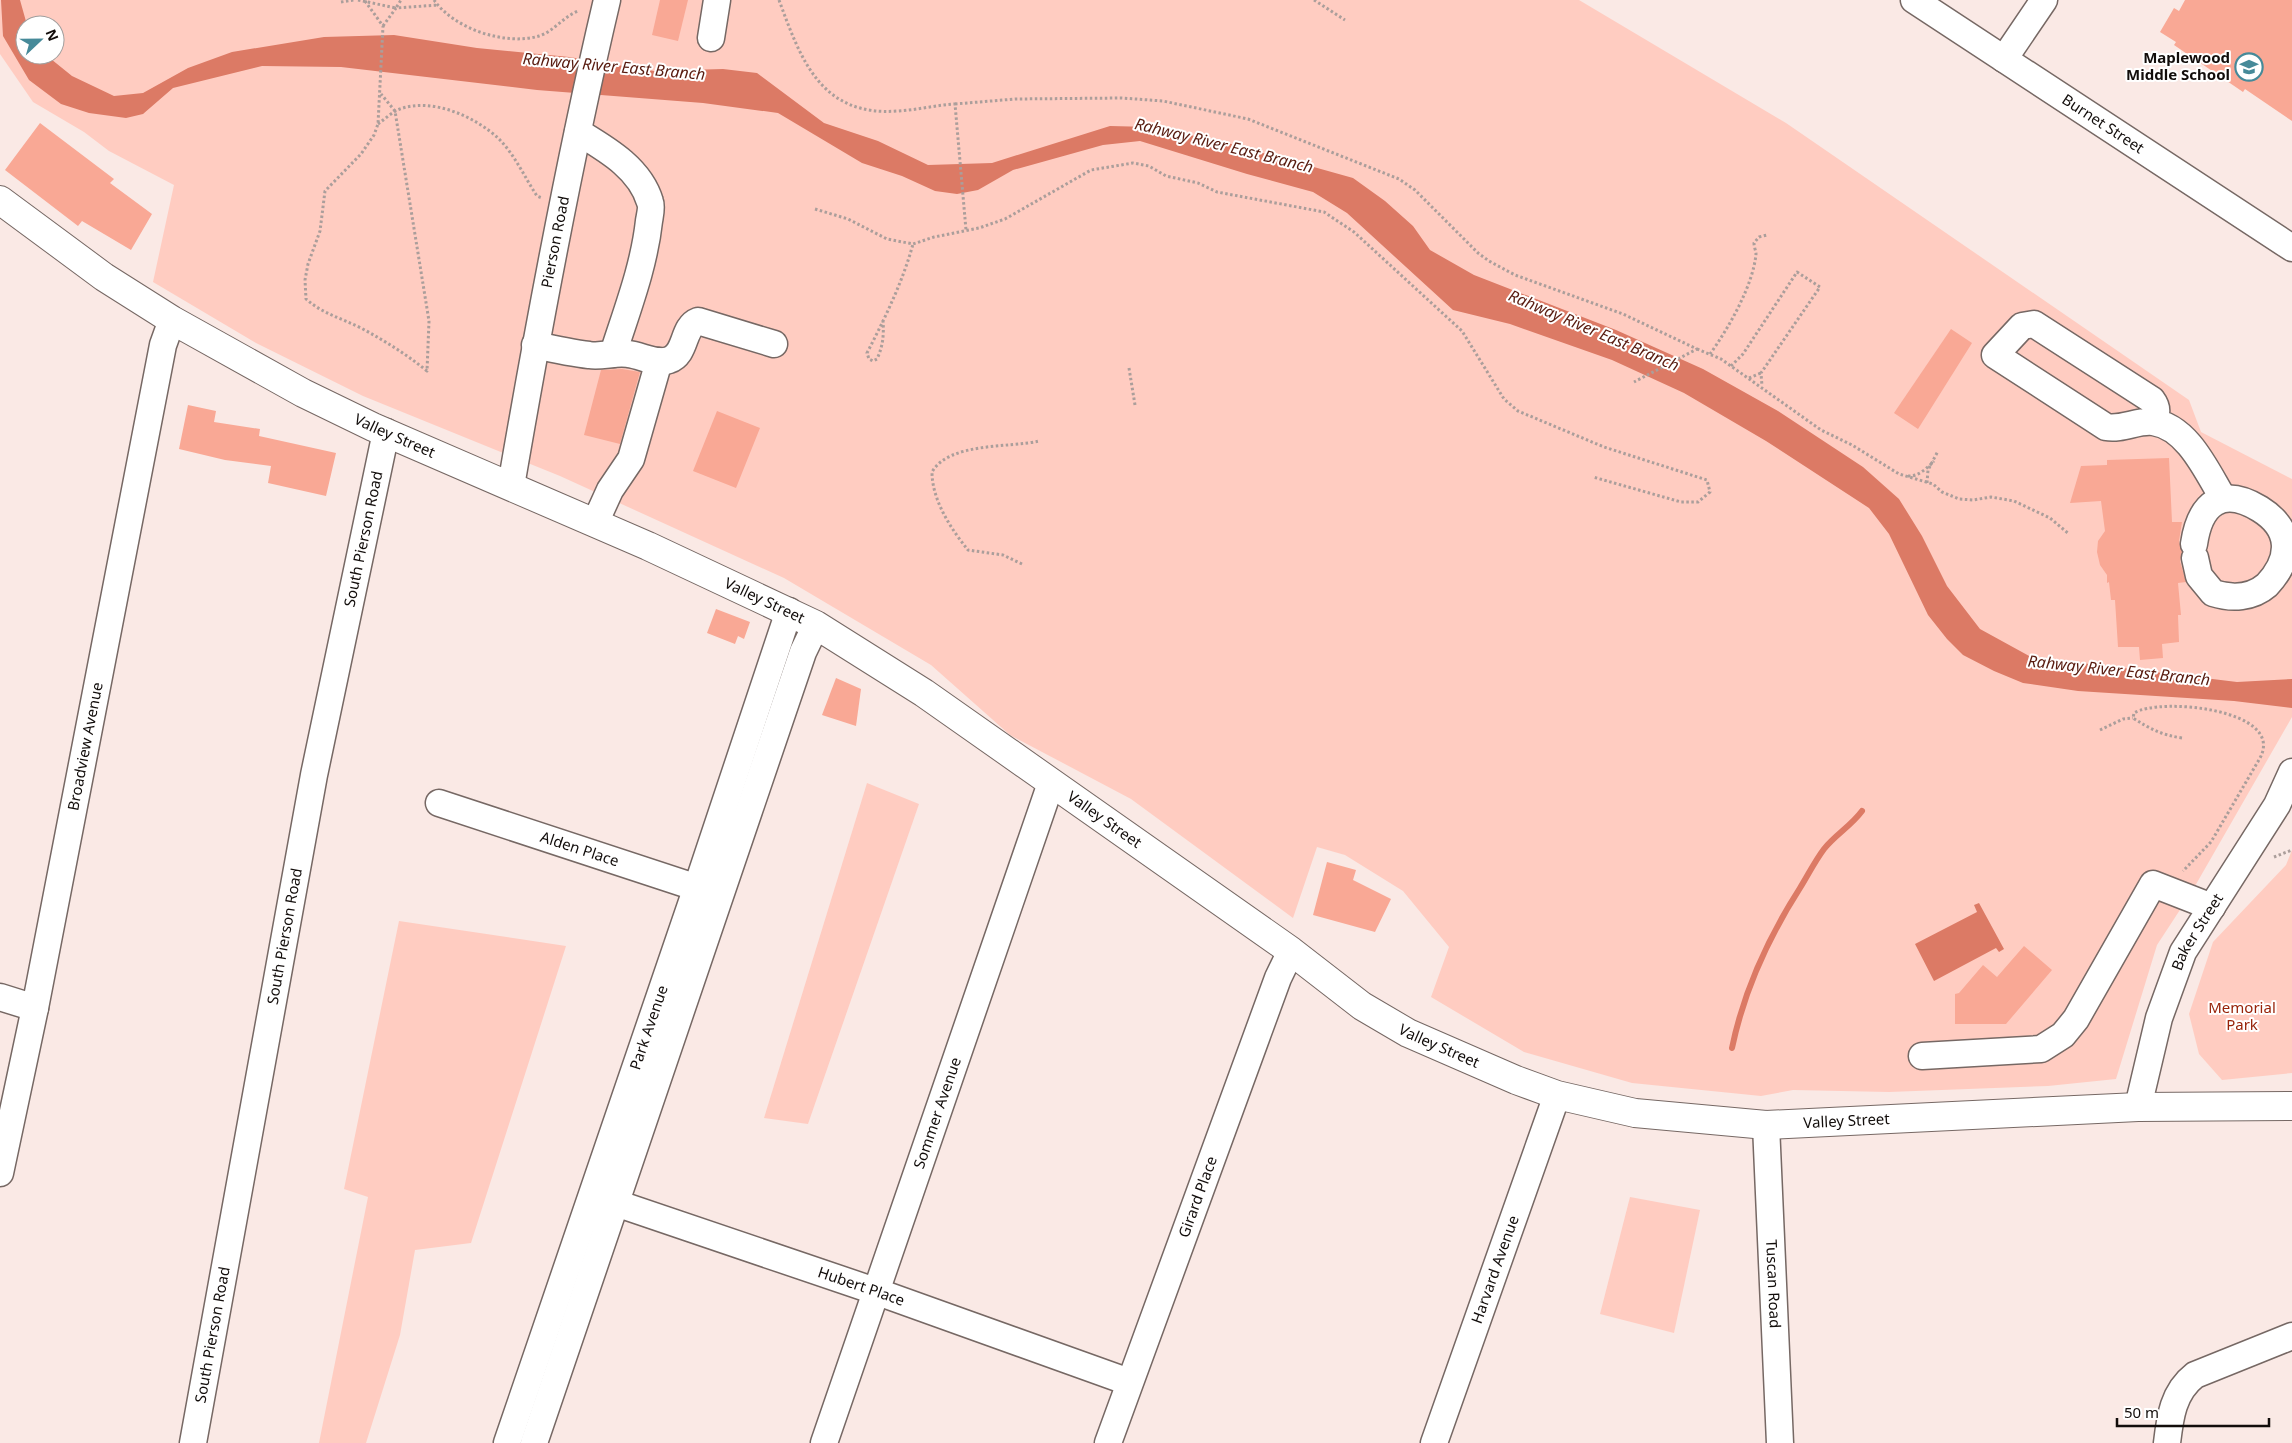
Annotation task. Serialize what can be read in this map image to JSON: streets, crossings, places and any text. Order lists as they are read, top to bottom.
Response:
{
  "streets": {
    "main road": ["Valley Street"],
    "street": [
      "Burnet Street",
      "Pierson Road",
      "South Pierson Road",
      "Broadview Avenue",
      "Alden Place",
      "Baker Street",
      "Park Avenue",
      "Sommer Avenue",
      "Girard Place",
      "Harvard Avenue",
      "Tuscan Road",
      "Hubert Place"
    ]
  },
  "crossings": [
    ["Pierson Road", "Valley Street"],
    ["Valley Street", "South Pierson Road"],
    ["Valley Street", "Broadview Avenue"],
    ["Valley Street", "Baker Street"],
    ["Valley Street", "Park Avenue"],
    ["Valley Street", "Sommer Avenue"],
    ["Valley Street", "Girard Place"],
    ["Valley Street", "Harvard Avenue"],
    ["Valley Street", "Tuscan Road"],
    ["Alden Place", "Park Avenue"],
    ["Park Avenue", "Hubert Place"],
    ["Sommer Avenue", "Hubert Place"],
    ["Girard Place", "Hubert Place"]
  ],
  "water": ["Rahway River East Branch"],
  "parks": ["Memorial Park"],
  "places": {
    "school or university": ["Maplewood Middle School"]
  },
  "scale_bar": "50 m",
  "north": "right"
}
